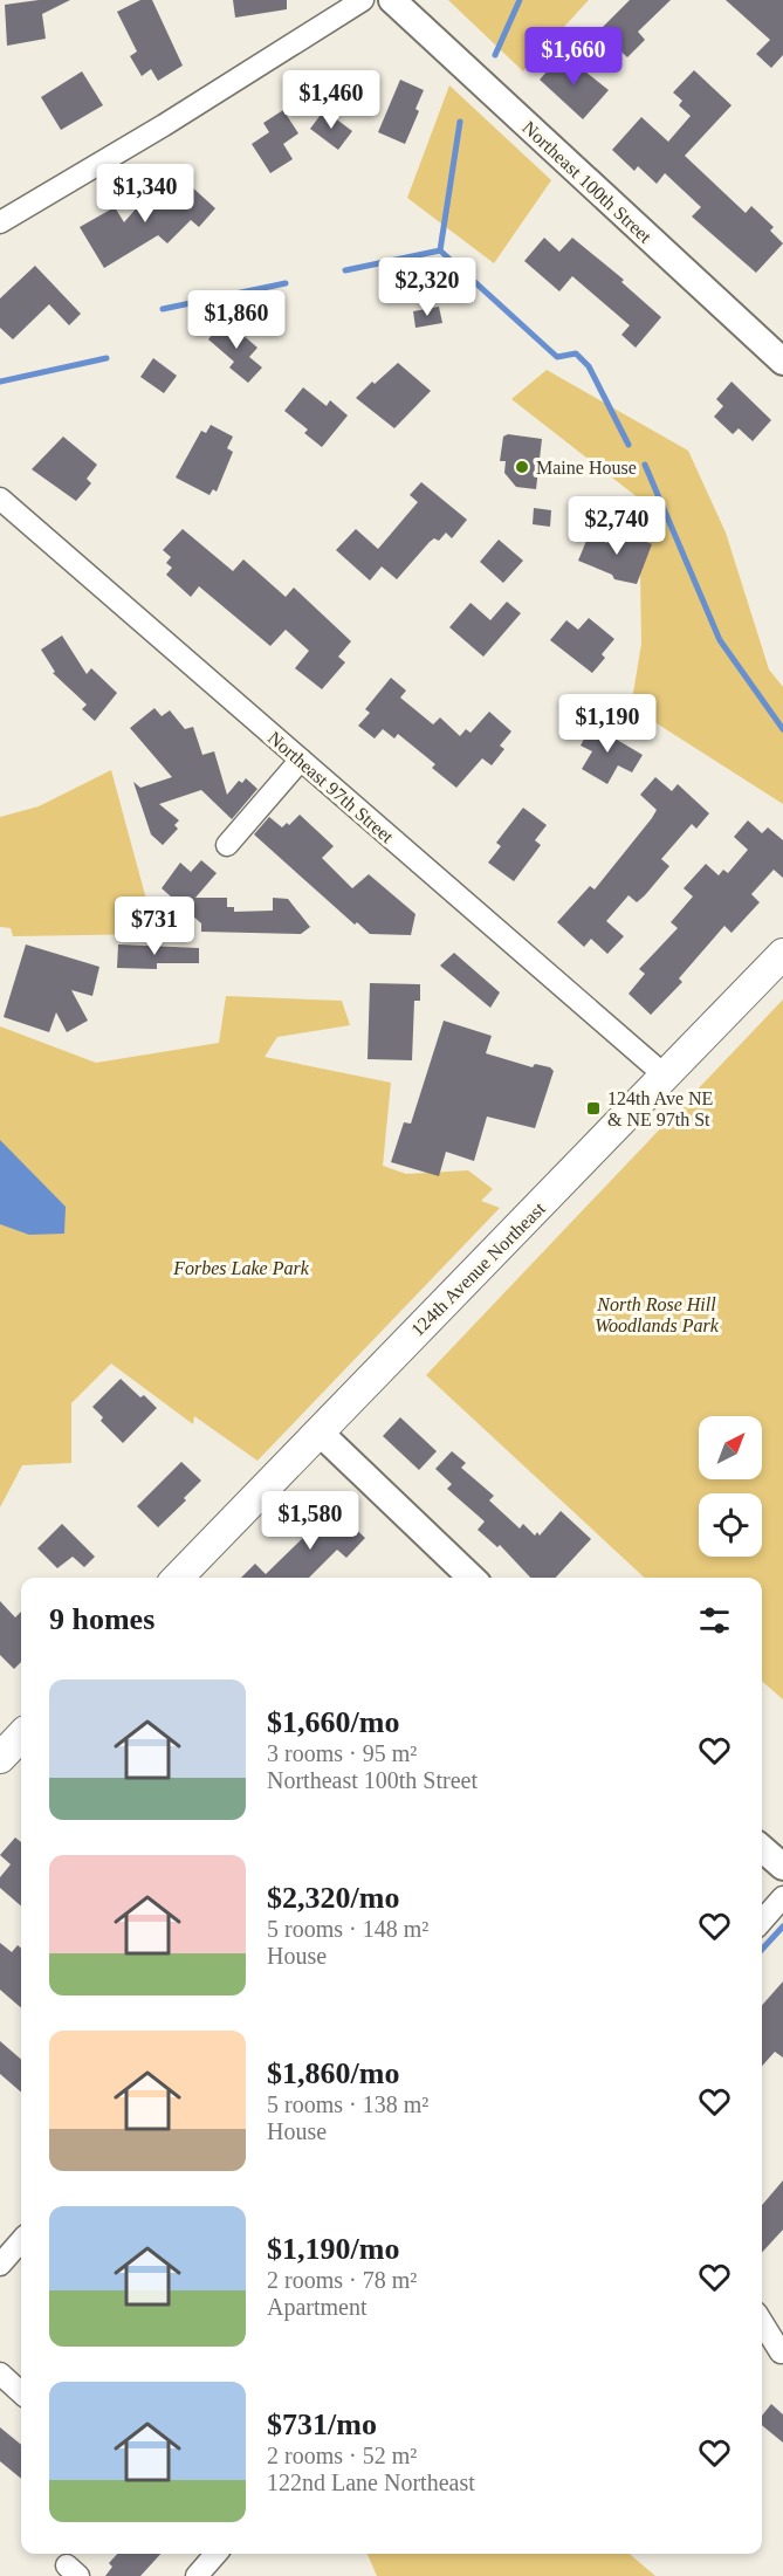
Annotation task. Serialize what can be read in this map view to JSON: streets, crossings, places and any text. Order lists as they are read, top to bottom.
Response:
{
  "streets": {
    "main road": ["124th Avenue Northeast"],
    "street": ["Northeast 100th Street", "Northeast 97th Street"]
  },
  "crossings": [
    ["Northeast 97th Street", "124th Avenue Northeast"]
  ],
  "parks": ["Forbes Lake Park", "North Rose Hill Woodlands Park"],
  "places": {
    "other": ["Maine House"],
    "transit": ["124th Ave NE & NE 97th St"]
  },
  "north": "top right",
  "page": {
    "price": [
      "$1,660",
      "$1,460",
      "$1,340",
      "$2,320",
      "$1,860",
      "$2,740",
      "$1,190",
      "$731",
      "$1,580"
    ],
    "heading": "9 homes",
    "list": [
      {
        "name": "$1,660/mo",
        "note": "3 rooms · 95 m² · Northeast 100th Street"
      },
      {
        "name": "$2,320/mo",
        "note": "5 rooms · 148 m² · House"
      },
      {
        "name": "$1,860/mo",
        "note": "5 rooms · 138 m² · House"
      },
      {
        "name": "$1,190/mo",
        "note": "2 rooms · 78 m² · Apartment"
      },
      {
        "name": "$731/mo",
        "note": "2 rooms · 52 m² · 122nd Lane Northeast"
      }
    ]
  }
}
